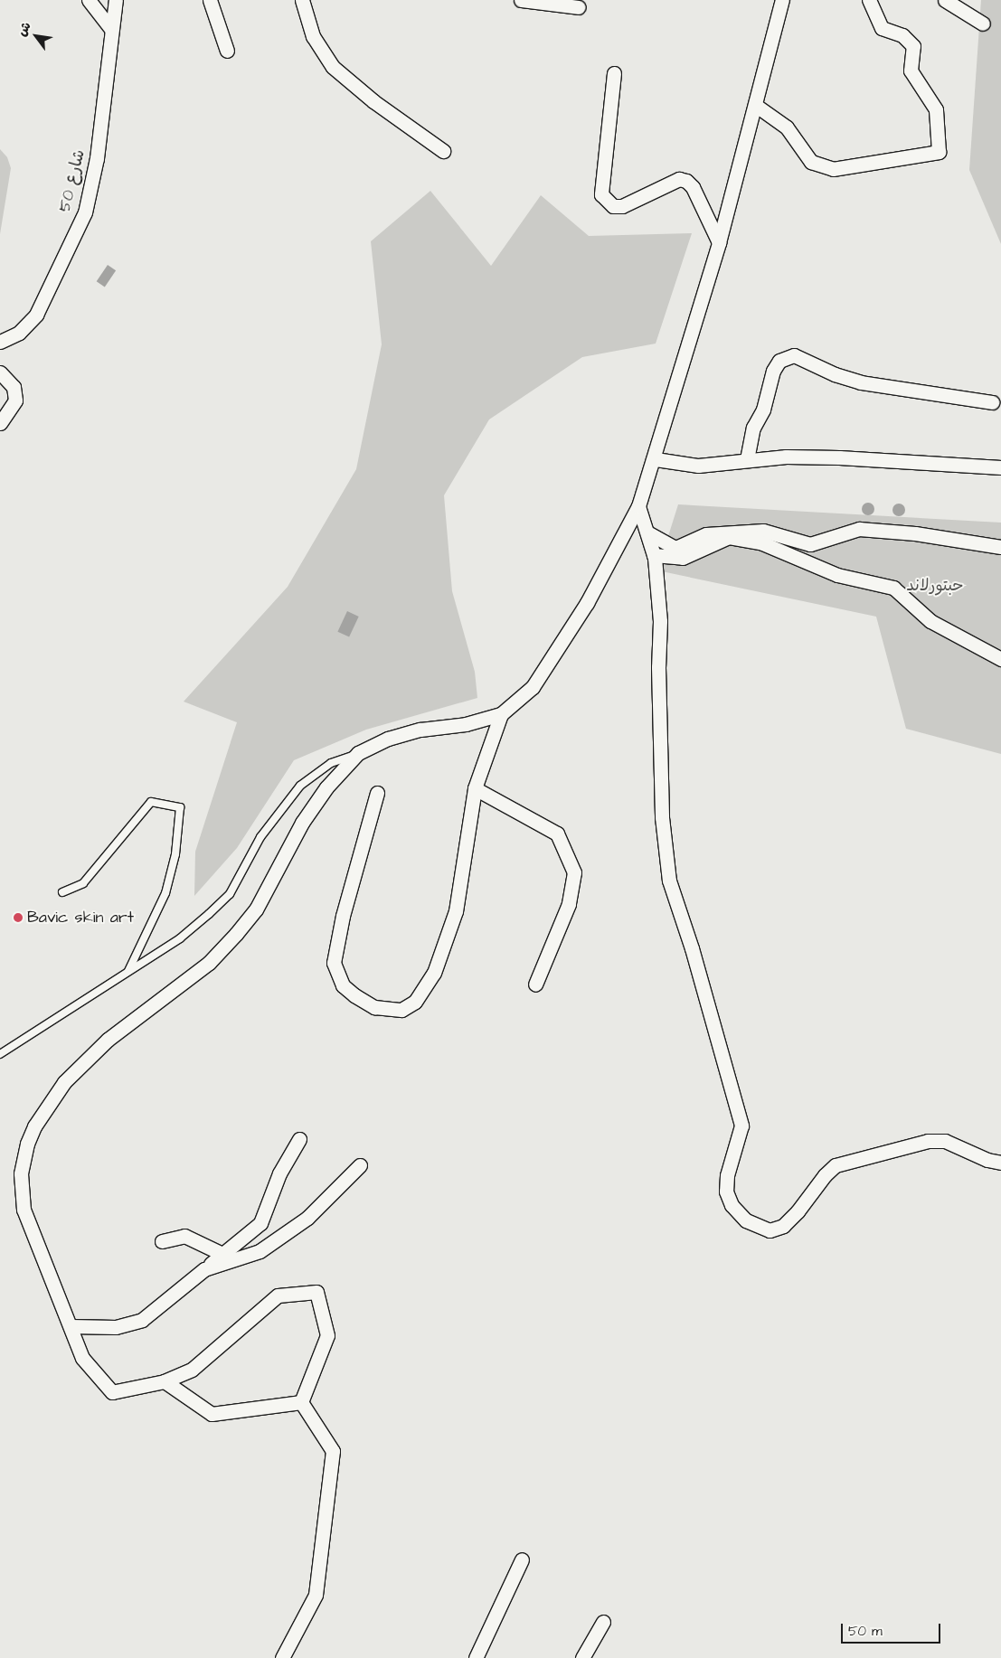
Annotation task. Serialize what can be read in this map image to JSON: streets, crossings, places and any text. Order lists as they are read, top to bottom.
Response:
{
  "streets": {
    "street": ["شارع 50"]
  },
  "parks": ["حبتورلاند"],
  "places": ["Bavic skin art"],
  "scale_bar": "50 m",
  "north": "top left"
}
